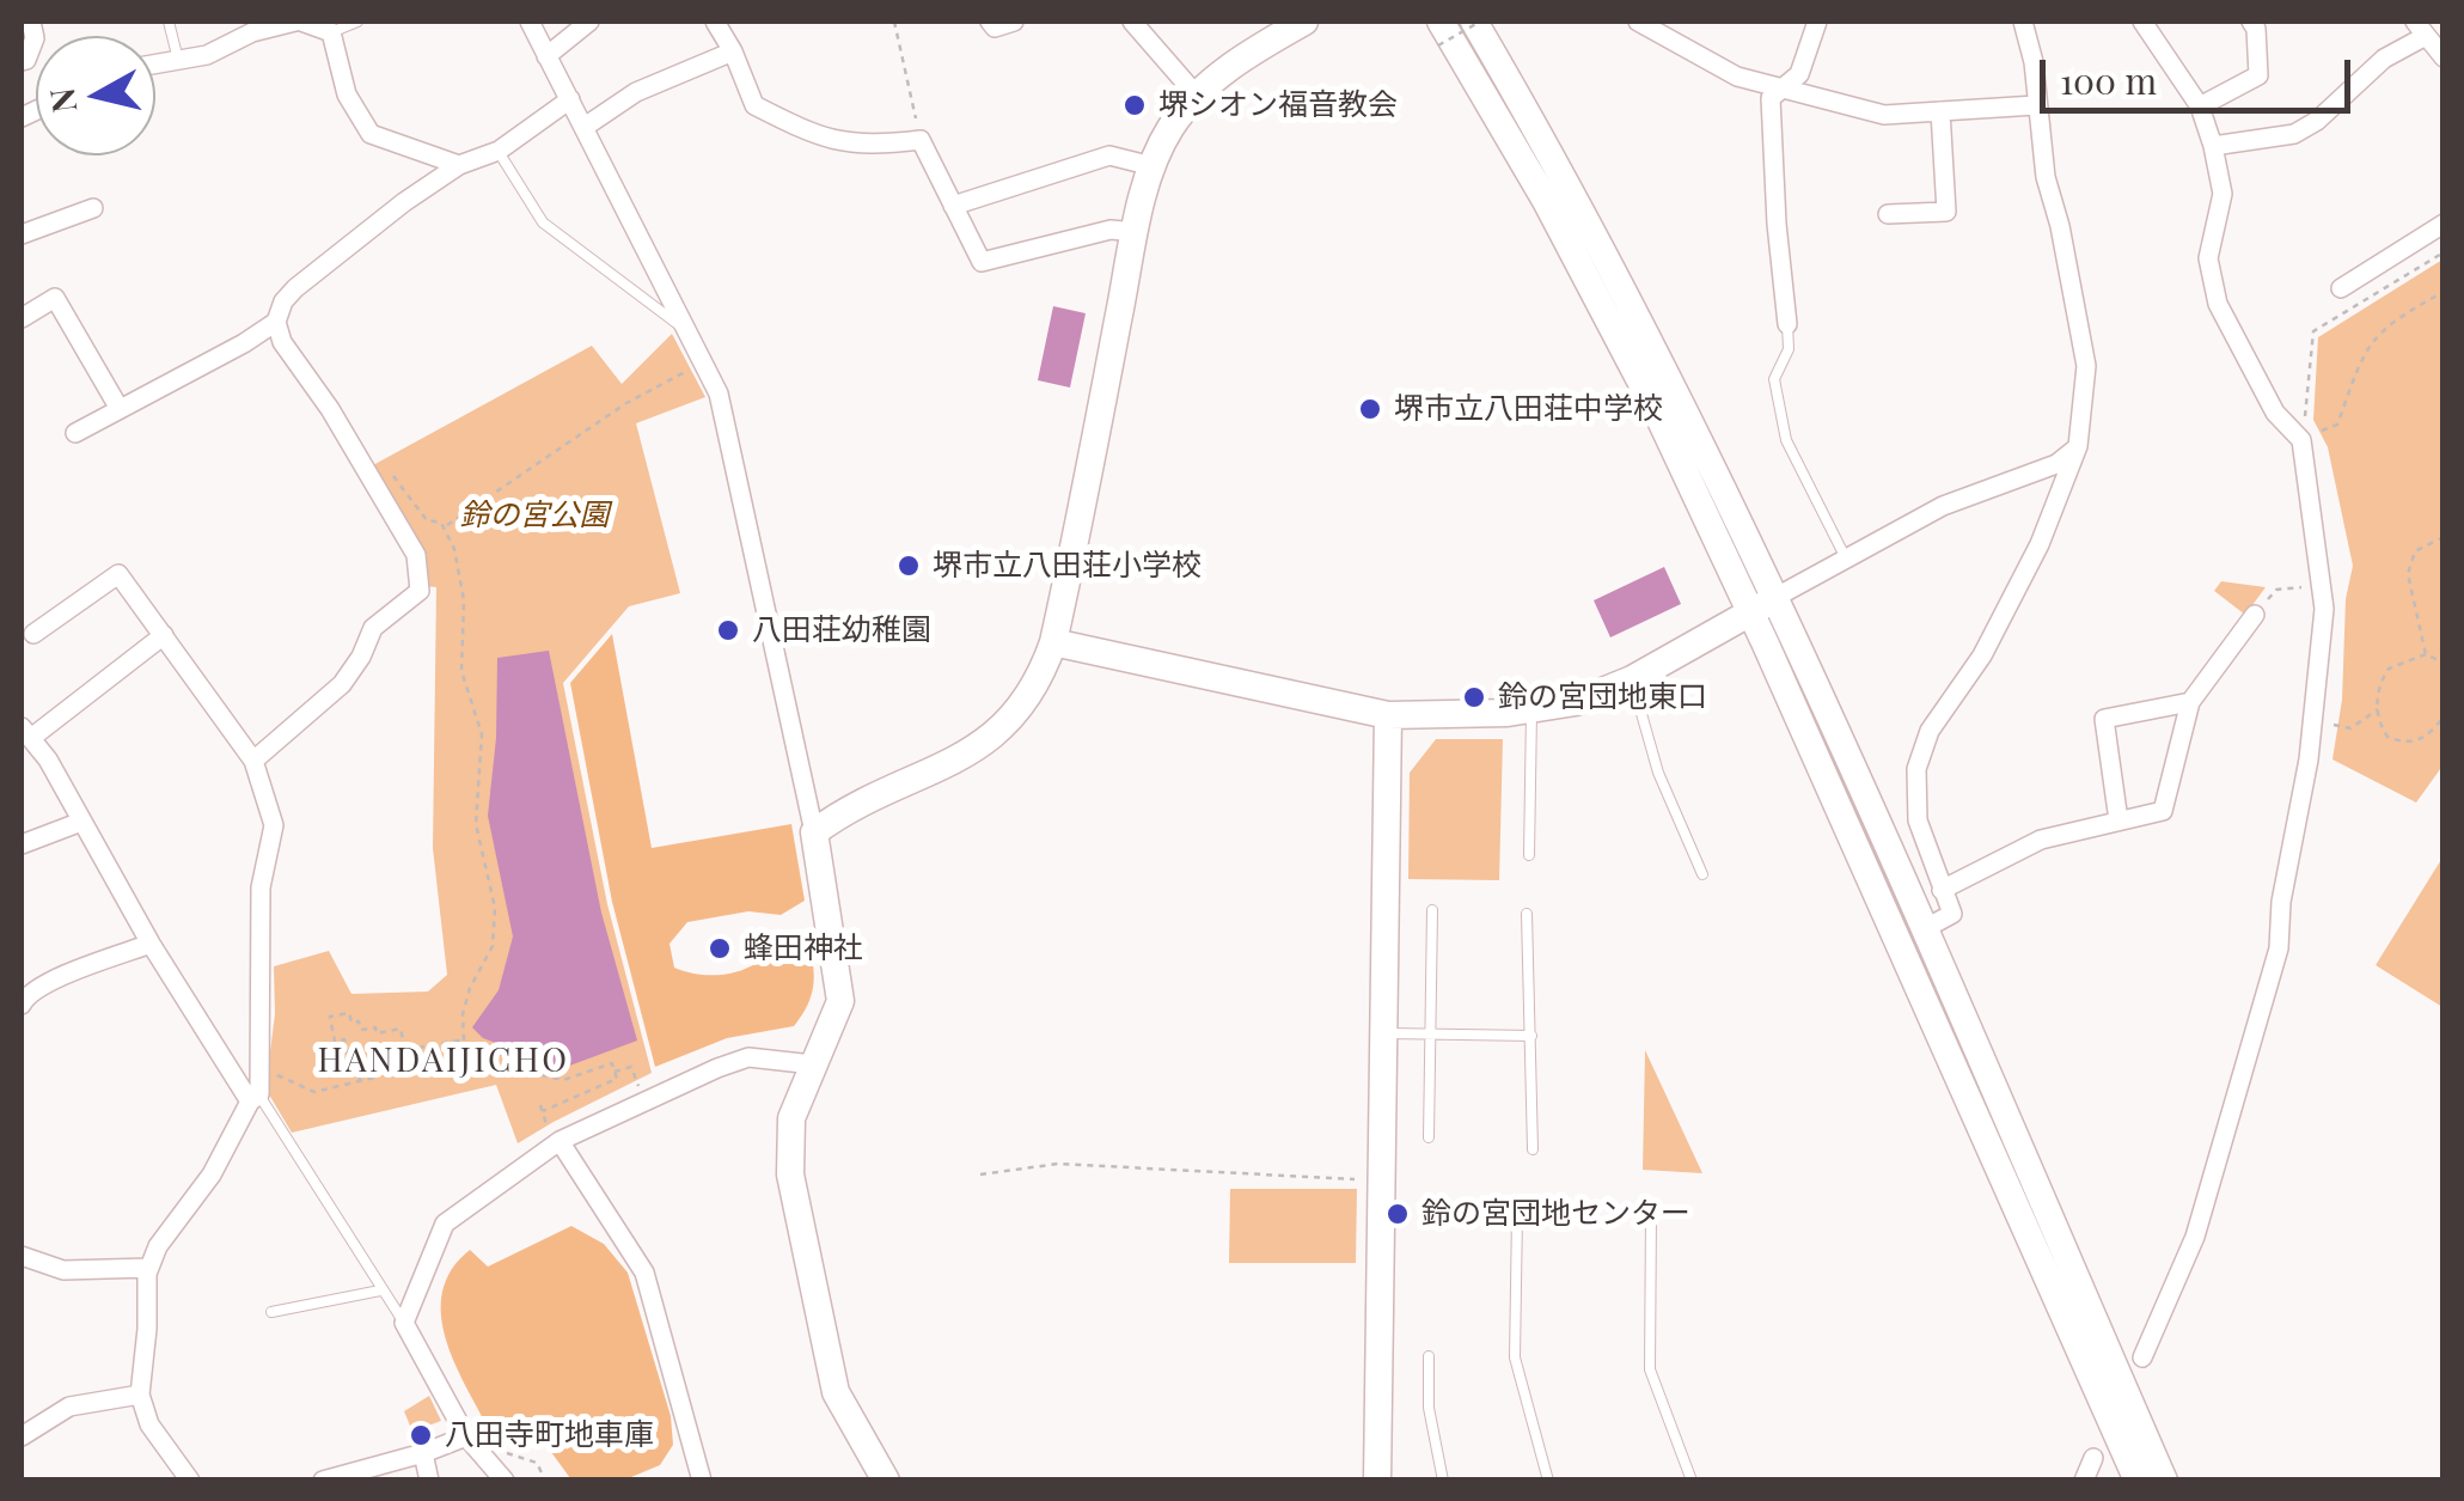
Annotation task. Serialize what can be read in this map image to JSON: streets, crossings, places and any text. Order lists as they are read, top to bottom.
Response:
{
  "districts": ["HANDAIJICHO"],
  "parks": ["鈴の宮公園"],
  "places": [
    "堺シオン福音教会",
    "堺市立八田荘中学校",
    "堺市立八田荘小学校",
    "八田荘幼稚園",
    "鈴の宮団地東口",
    "蜂田神社",
    "鈴の宮団地センター",
    "八田寺町地車庫"
  ],
  "scale_bar": "100 m",
  "north": "left"
}
